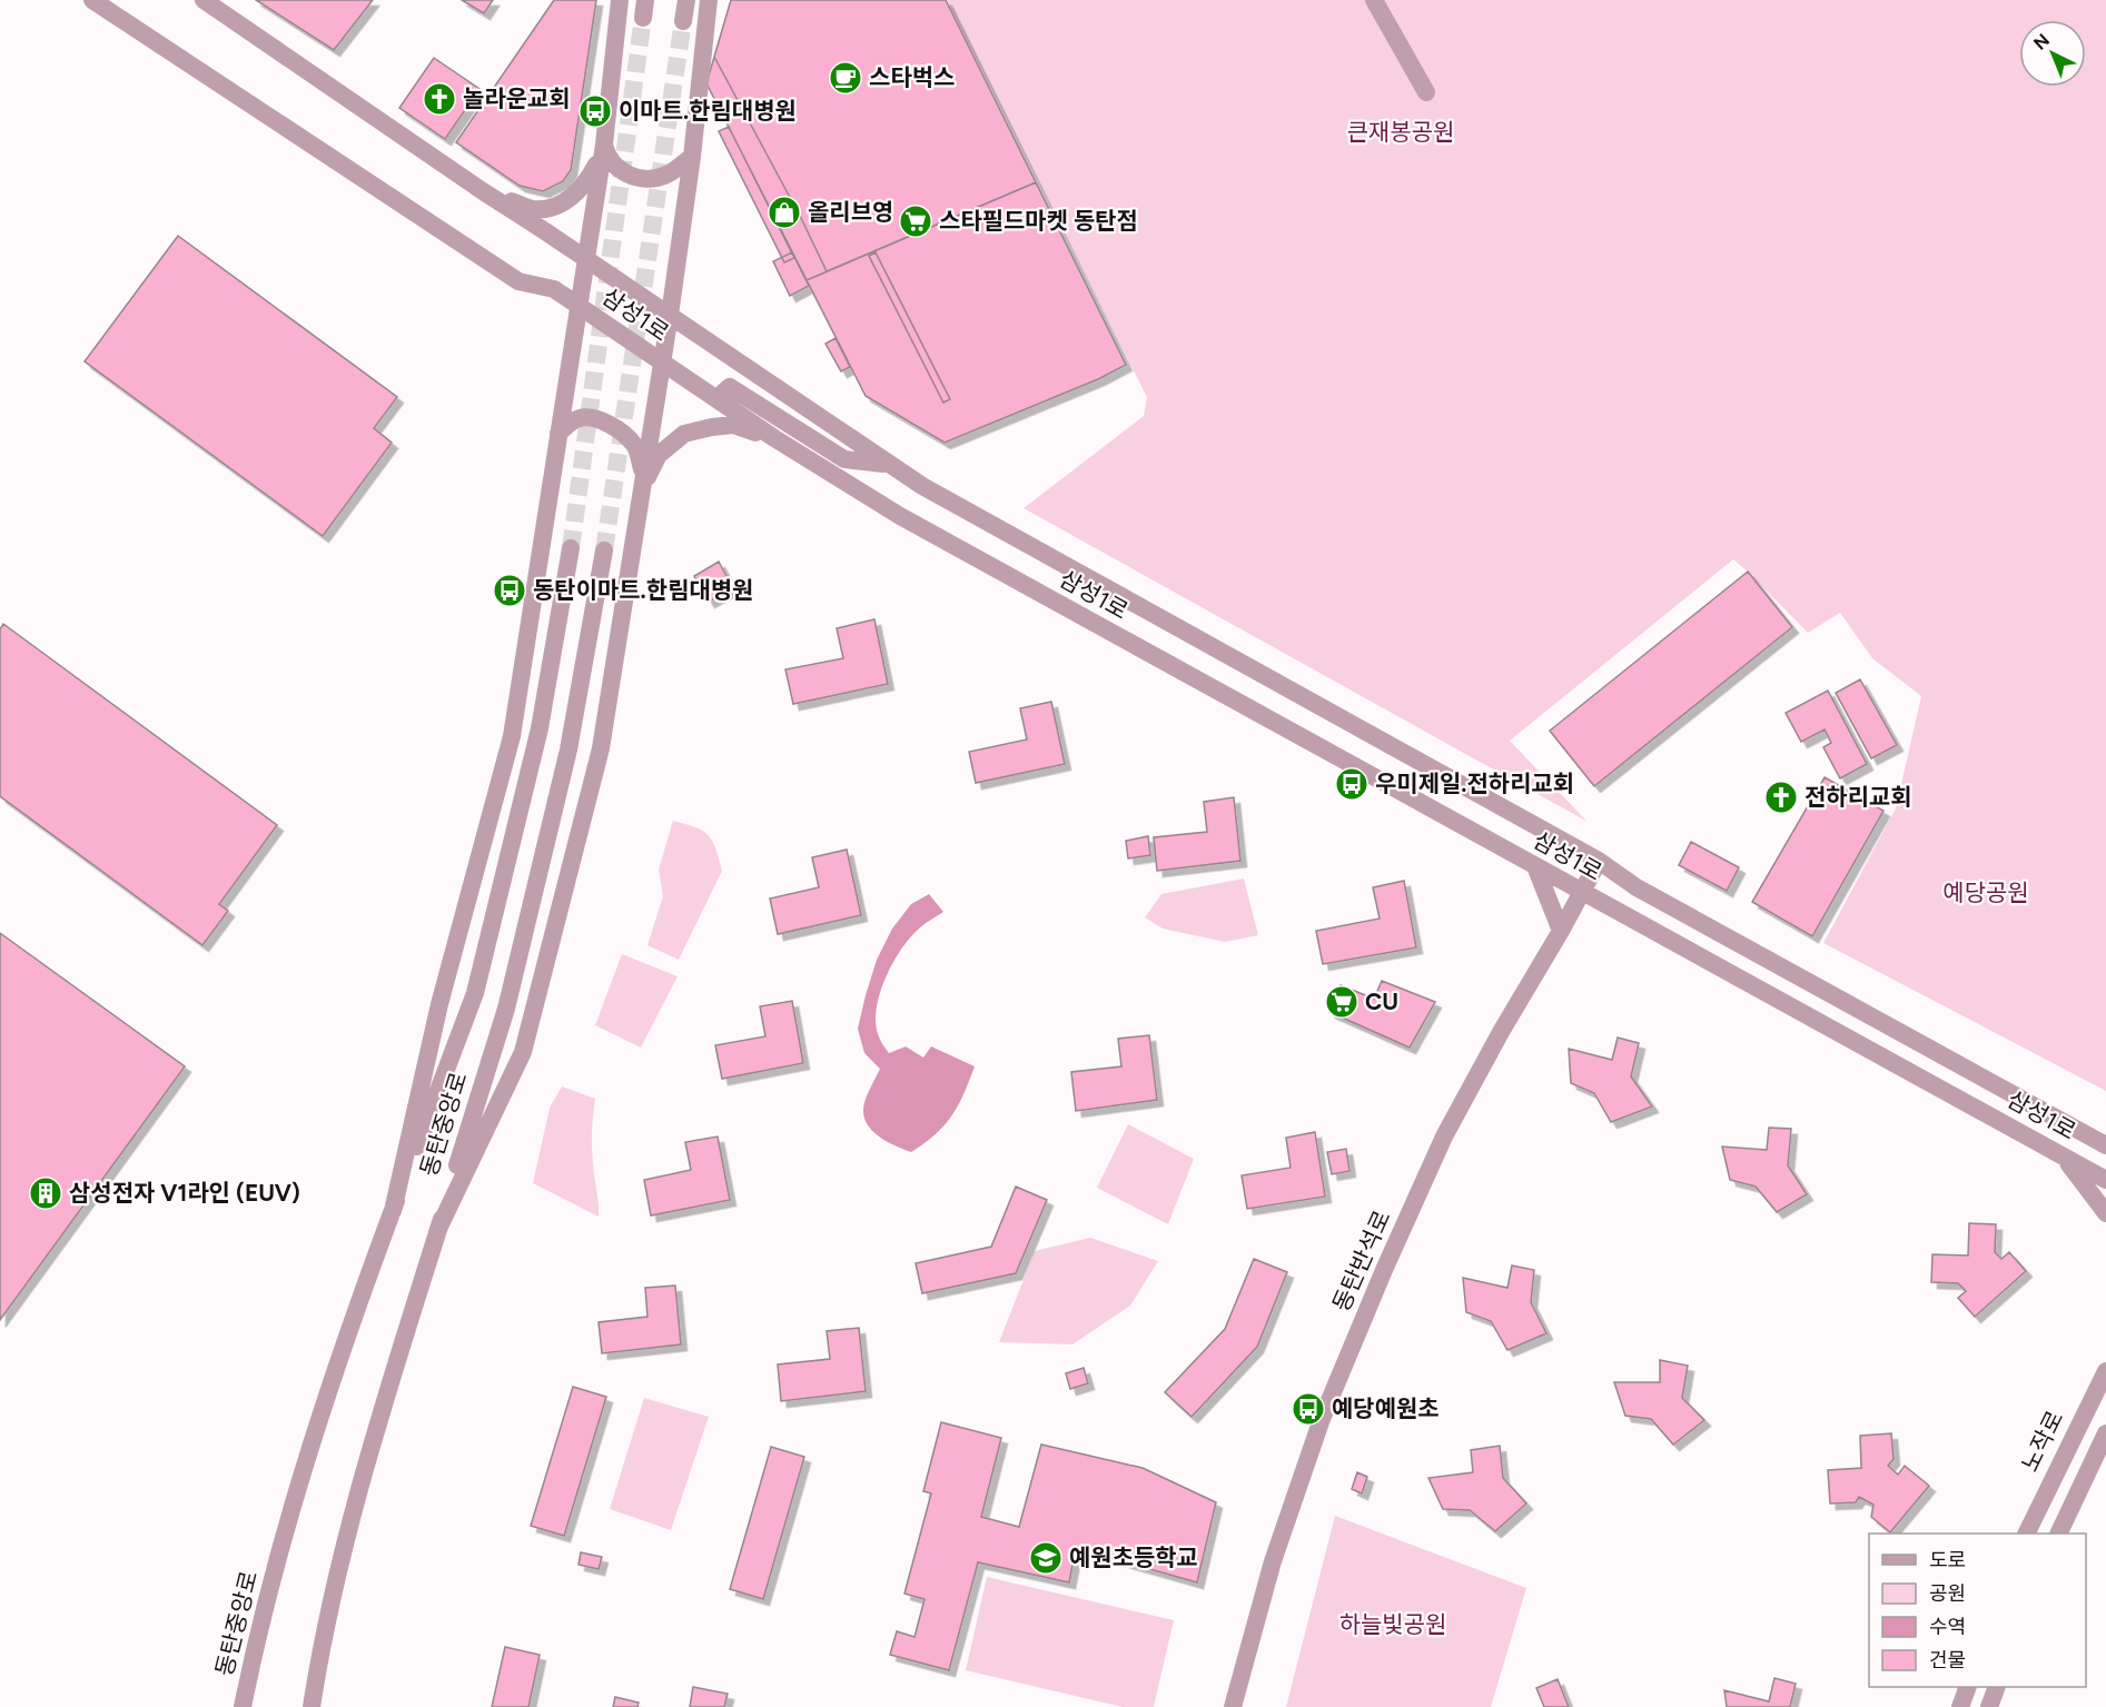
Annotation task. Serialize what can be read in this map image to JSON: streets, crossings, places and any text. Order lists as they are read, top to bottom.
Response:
{
  "streets": {
    "street": [
      "삼성1로",
      "동탄중앙로",
      "동탄반석로",
      "노작로"
    ]
  },
  "crossings": [
    ["삼성1로", "동탄반석로"]
  ],
  "parks": ["큰재봉공원", "예당공원", "하늘빛공원"],
  "places": {
    "cafe": ["스타벅스"],
    "church": ["놀라운교회", "전하리교회"],
    "bus stop": [
      "이마트.한림대병원",
      "동탄이마트.한림대병원",
      "우미제일.전하리교회",
      "예당예원초"
    ],
    "shop": ["올리브영"],
    "supermarket": ["스타필드마켓 동탄점", "CU"],
    "building": ["삼성전자 V1라인 (EUV)"],
    "school or university": ["예원초등학교"]
  },
  "legend": [
    "도로",
    "공원",
    "수역",
    "건물"
  ],
  "north": "top left"
}
